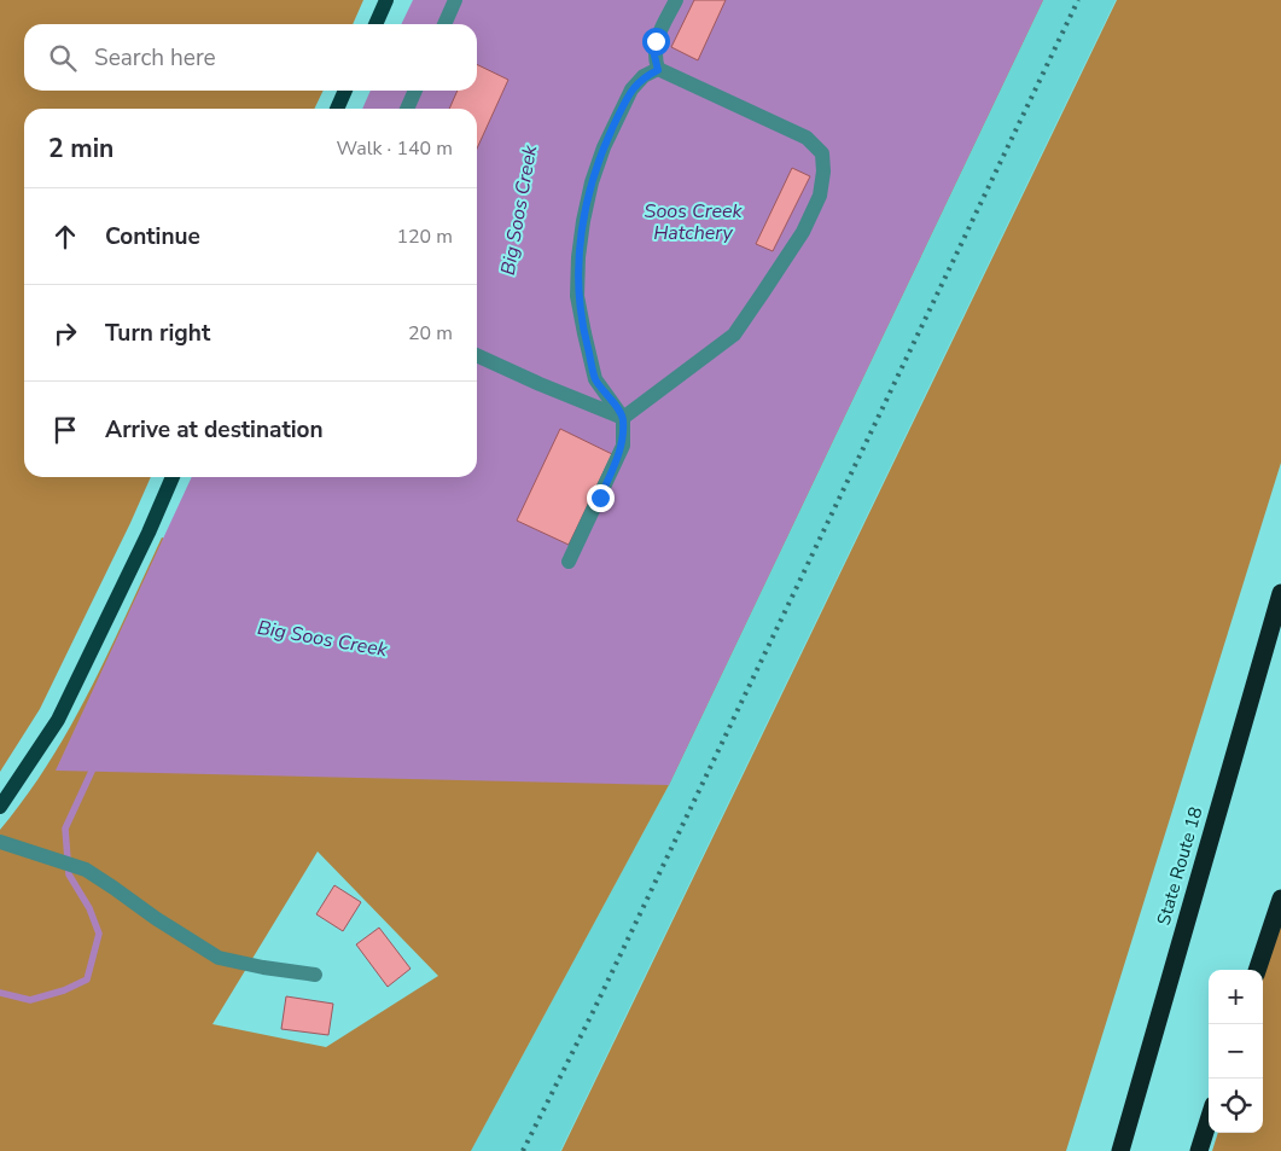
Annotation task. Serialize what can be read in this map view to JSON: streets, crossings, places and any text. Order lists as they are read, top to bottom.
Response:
{
  "streets": {
    "highway": ["State Route 18"]
  },
  "water": ["Big Soos Creek", "Soos Creek Hatchery"],
  "page": {
    "search": "Search here",
    "heading": ["2 min", "Walk · 140 m"],
    "list": [
      ["Continue", "120 m"],
      ["Turn right", "20 m"],
      "Arrive at destination"
    ],
    "map_buttons": ["+", "−"]
  }
}
